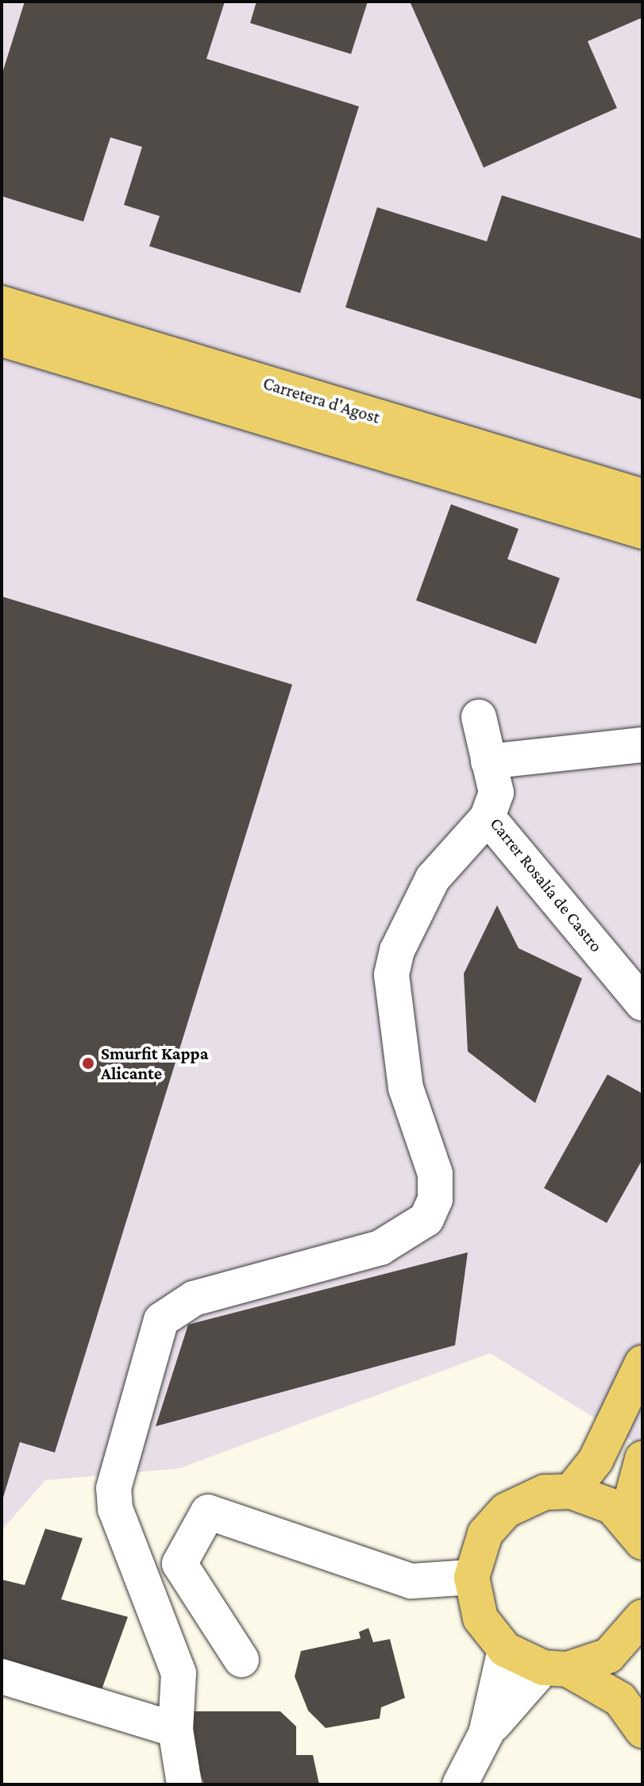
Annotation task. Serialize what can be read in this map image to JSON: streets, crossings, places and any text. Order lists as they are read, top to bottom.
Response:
{
  "streets": {
    "main road": ["Carretera d'Agost"],
    "street": ["Carrer Rosalía de Castro"]
  },
  "places": ["Smurfit Kappa Alicante"]
}
